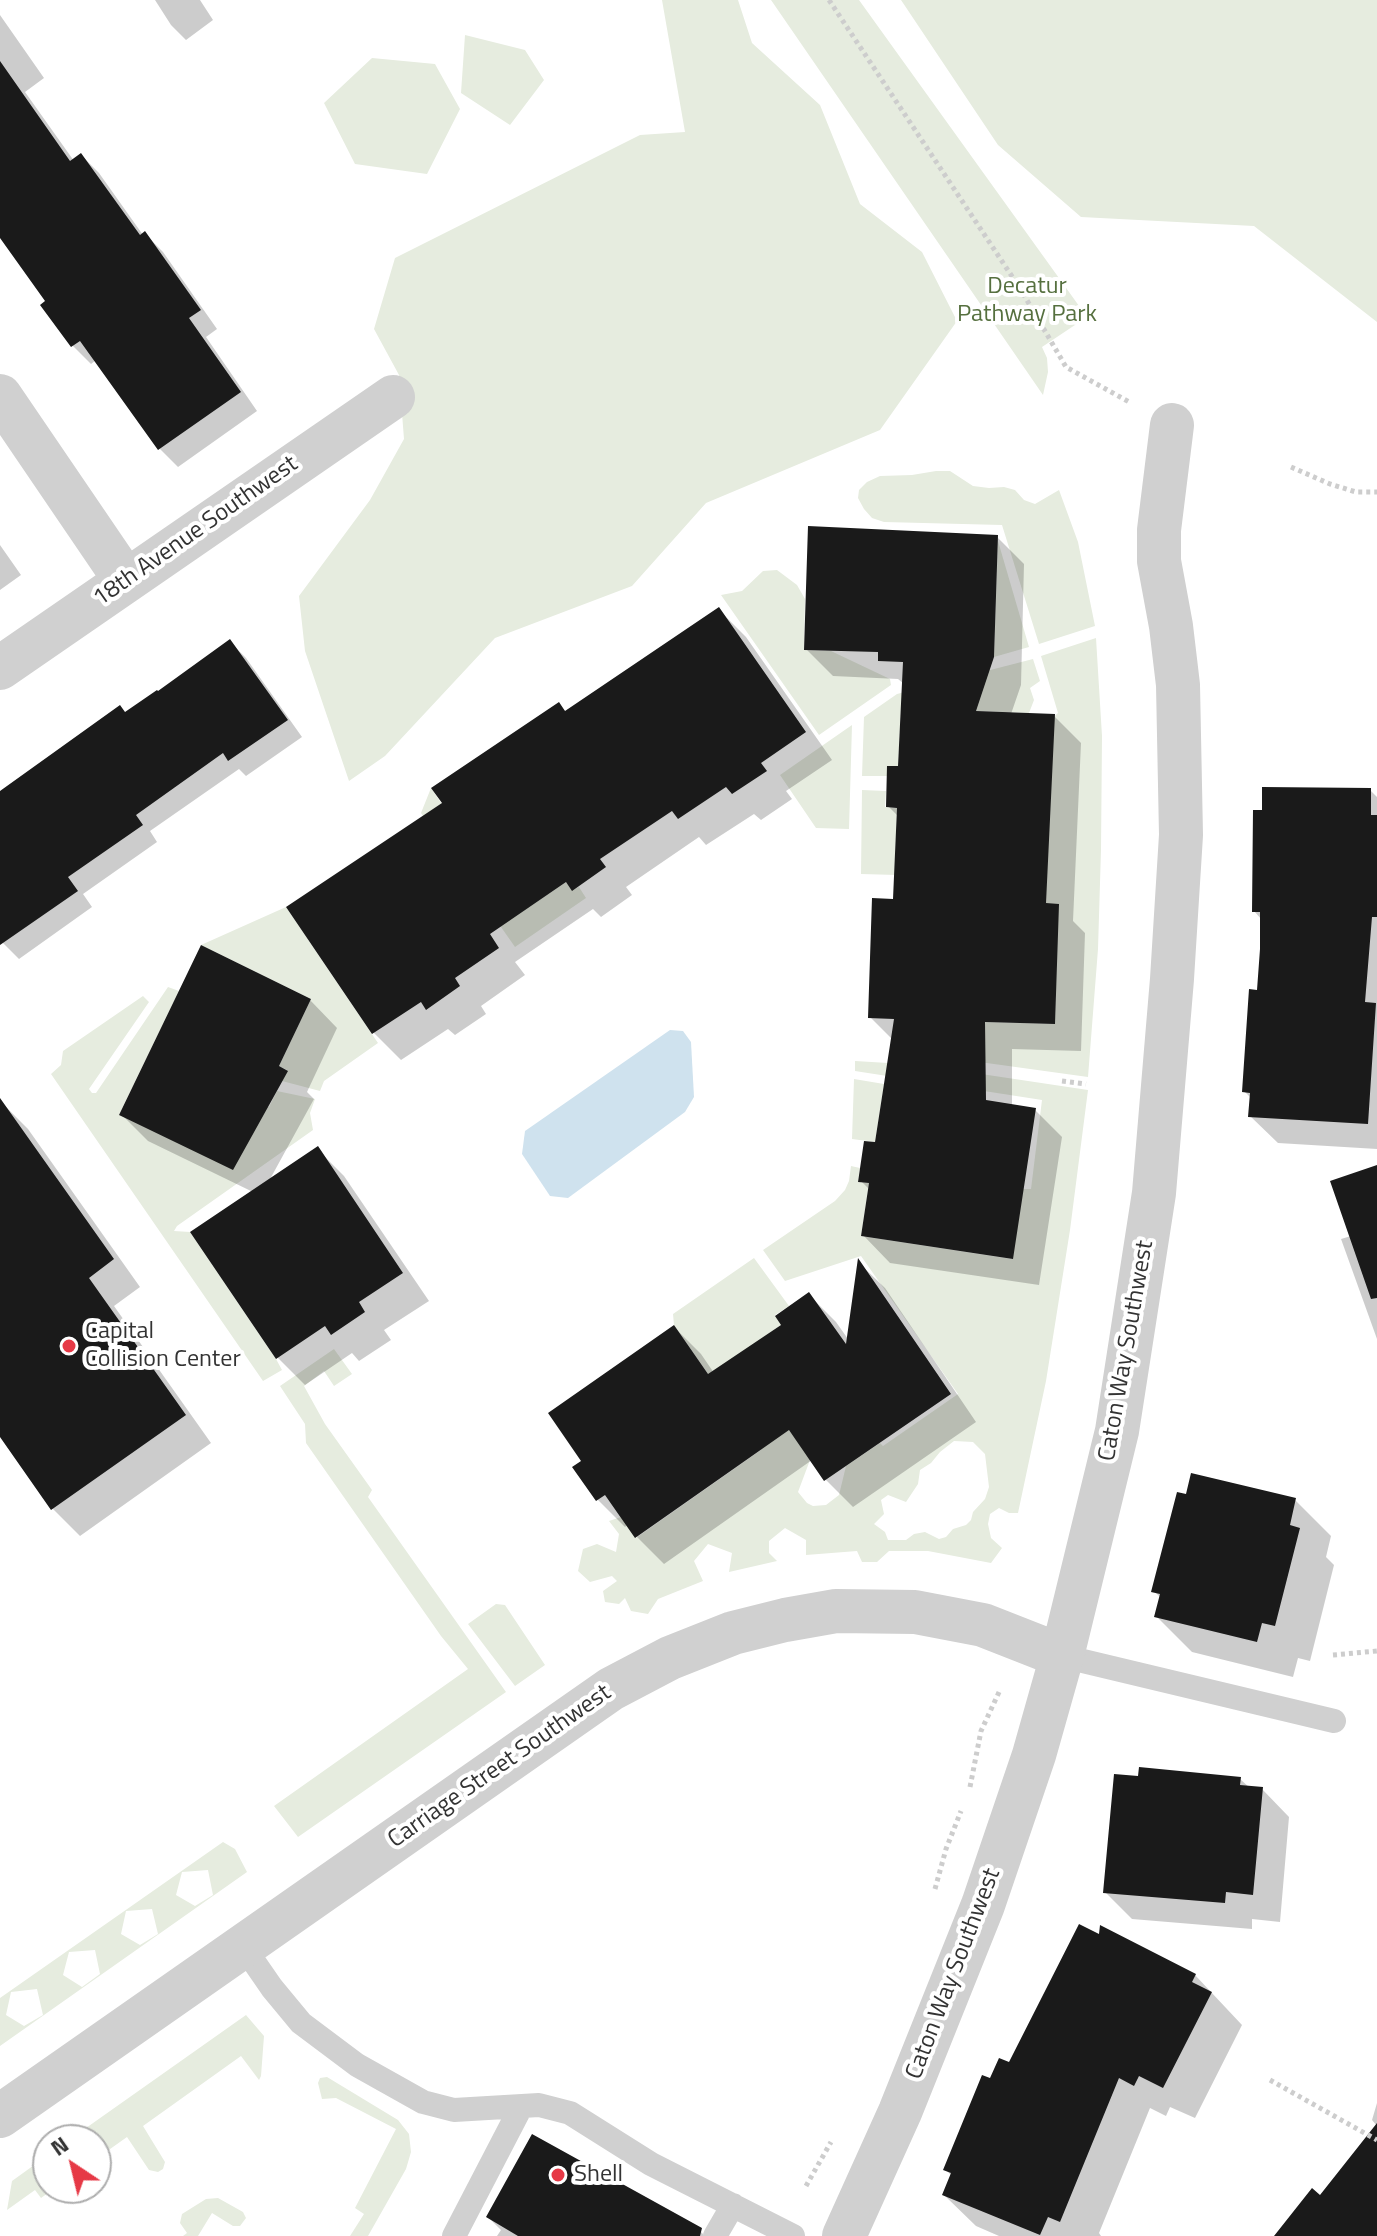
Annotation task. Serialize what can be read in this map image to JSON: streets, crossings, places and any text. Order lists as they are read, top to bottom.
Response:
{
  "streets": {
    "street": ["18th Avenue Southwest", "Caton Way Southwest", "Carriage Street Southwest"]
  },
  "crossings": [
    ["Caton Way Southwest", "Carriage Street Southwest"]
  ],
  "parks": ["Decatur Pathway Park"],
  "places": ["Capital Collision Center", "Shell"],
  "north": "top left"
}
